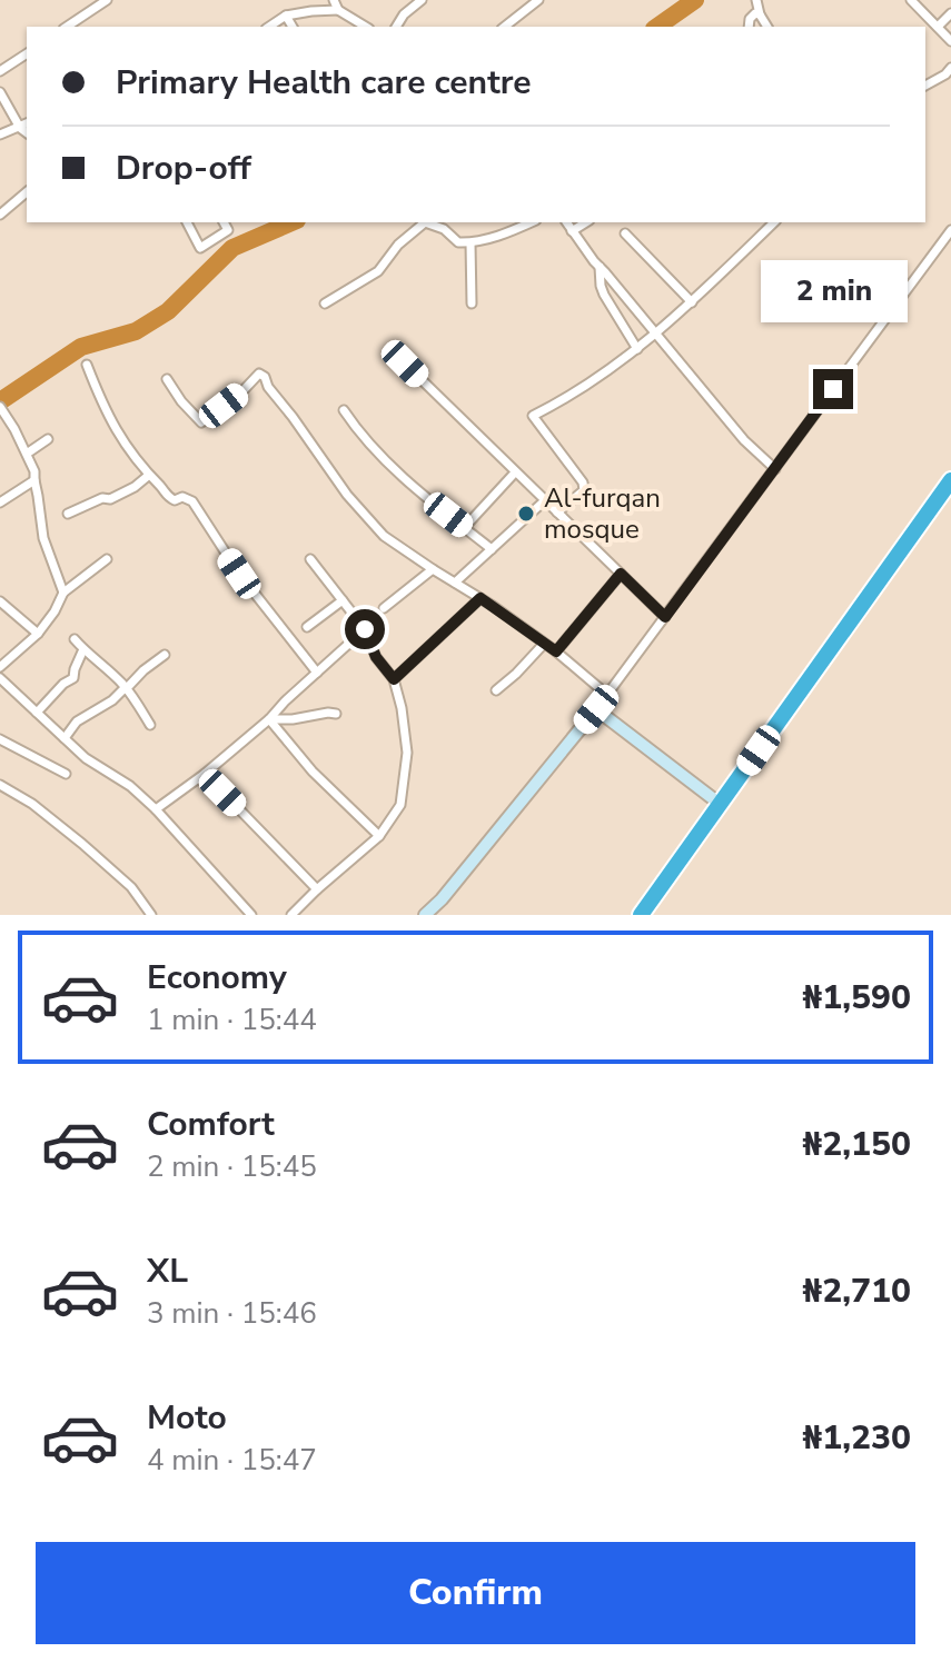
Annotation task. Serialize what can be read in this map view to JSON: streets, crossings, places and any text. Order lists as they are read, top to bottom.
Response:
{
  "places": ["Al-furqan mosque"],
  "page": {
    "banner": ["Primary Health care centre", "Drop-off"],
    "bubble": "2 min",
    "list": [
      {
        "name": "Economy",
        "note": "1 min · 15:44",
        "value": "₦1,590"
      },
      {
        "name": "Comfort",
        "note": "2 min · 15:45",
        "value": "₦2,150"
      },
      {
        "name": "XL",
        "note": "3 min · 15:46",
        "value": "₦2,710"
      },
      {
        "name": "Moto",
        "note": "4 min · 15:47",
        "value": "₦1,230"
      }
    ],
    "buttons": "Confirm"
  }
}
